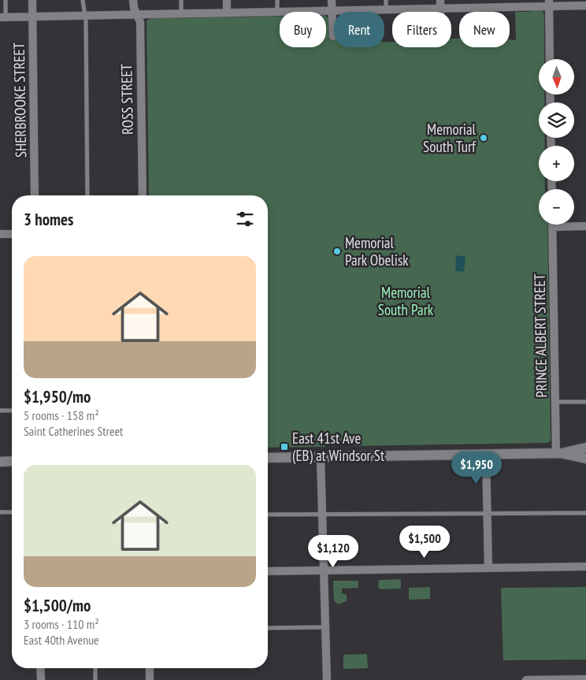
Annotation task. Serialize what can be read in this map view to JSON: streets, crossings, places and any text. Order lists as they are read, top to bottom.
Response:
{
  "streets": {
    "street": ["ROSS STREET", "SHERBROOKE STREET", "PRINCE ALBERT STREET"]
  },
  "parks": ["Memorial South Park"],
  "places": {
    "other": ["Memorial South Turf", "Memorial Park Obelisk"],
    "transit": ["East 41st Ave (EB) at Windsor St"]
  },
  "north": "bottom",
  "page": {
    "chip": [
      "Buy",
      "Rent",
      "Filters",
      "New"
    ],
    "map_buttons": ["+", "−"],
    "heading": "3 homes",
    "list": [
      {
        "name": "$1,950/mo",
        "note": "5 rooms · 158 m² · Saint Catherines Street"
      },
      {
        "name": "$1,500/mo",
        "note": "3 rooms · 110 m² · East 40th Avenue"
      }
    ],
    "price": ["$1,950", "$1,500", "$1,120"]
  }
}
